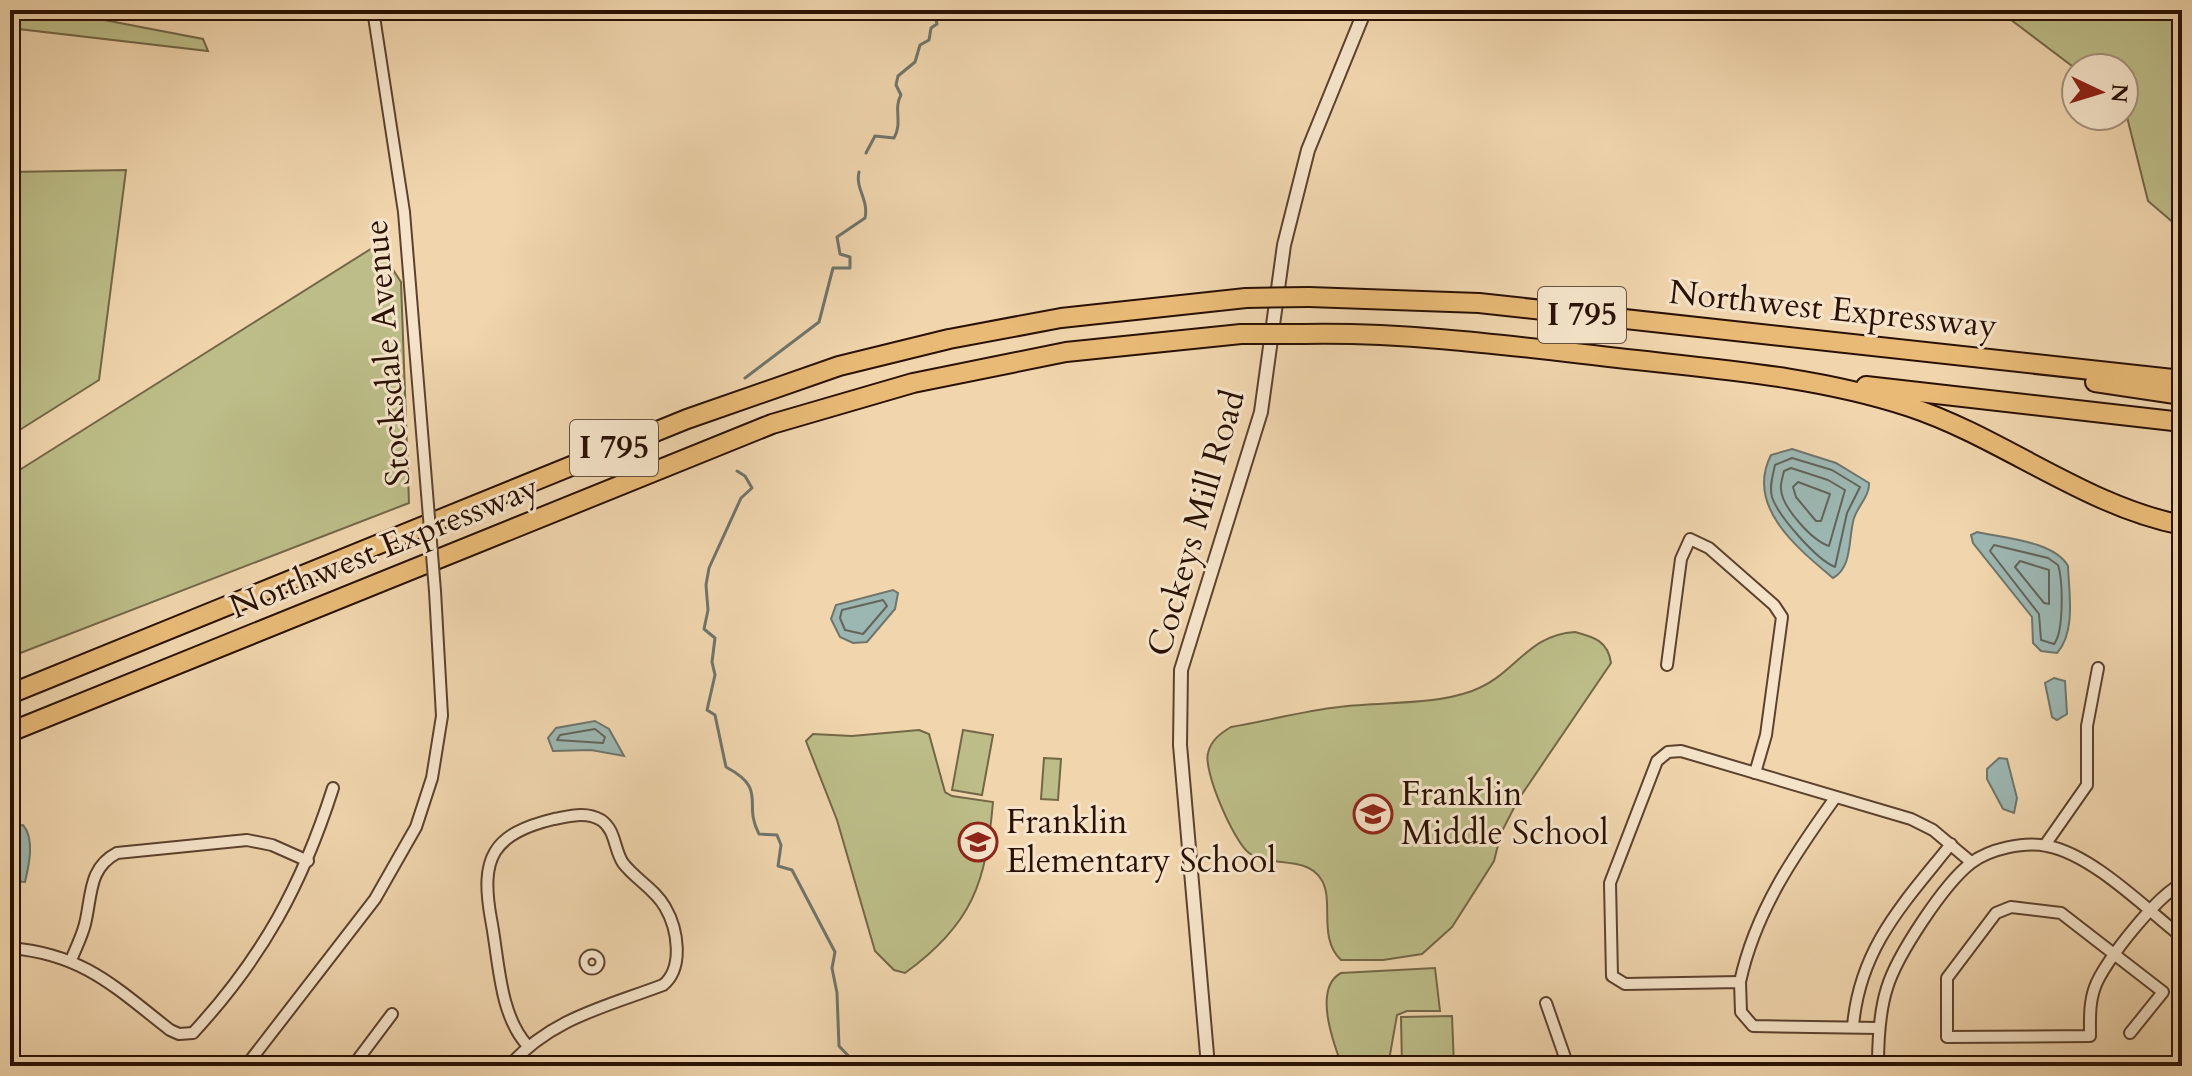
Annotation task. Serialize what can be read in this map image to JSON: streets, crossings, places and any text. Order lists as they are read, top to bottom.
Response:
{
  "streets": {
    "highway": ["Northwest Expressway", "I 795"],
    "street": ["Stocksdale Avenue", "Cockeys Mill Road"]
  },
  "places": {
    "school or university": ["Franklin Middle School", "Franklin Elementary School"]
  },
  "north": "right"
}
